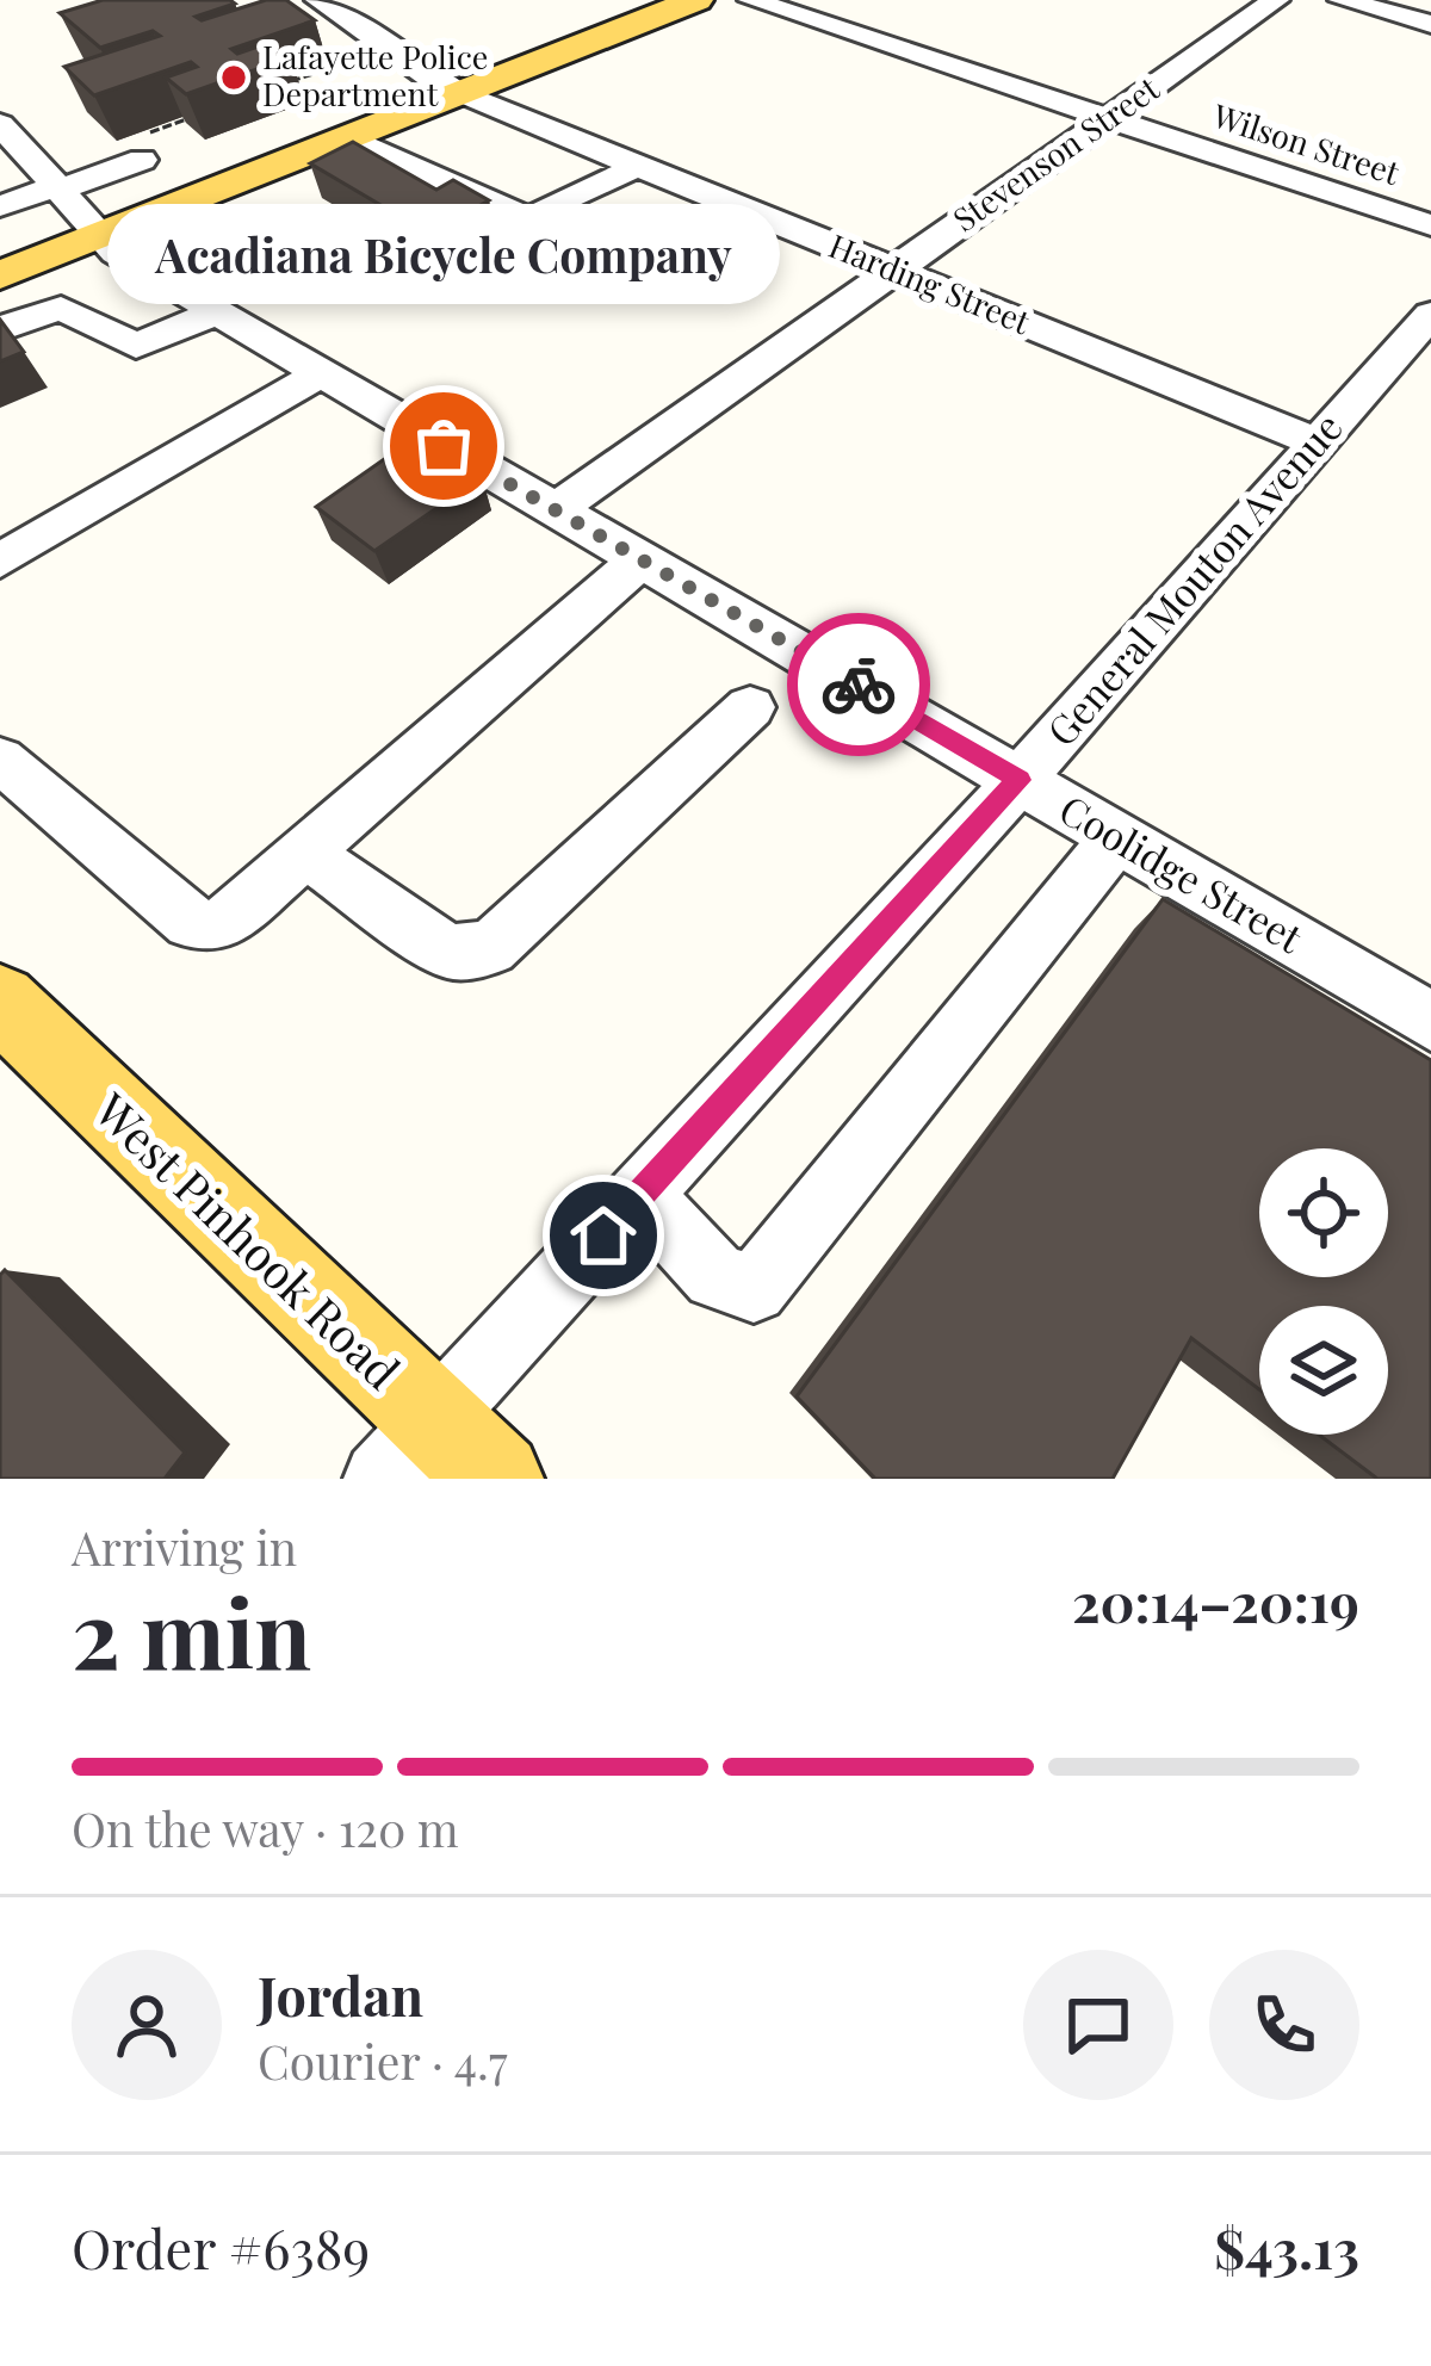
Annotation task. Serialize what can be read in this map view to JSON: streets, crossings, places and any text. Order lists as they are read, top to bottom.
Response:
{
  "streets": {
    "main road": ["West Pinhook Road"],
    "street": [
      "Wilson Street",
      "Stevenson Street",
      "Harding Street",
      "General Mouton Avenue",
      "Coolidge Street"
    ]
  },
  "crossings": [
    ["Wilson Street", "Stevenson Street"],
    ["Stevenson Street", "Harding Street"],
    ["Stevenson Street", "Coolidge Street"],
    ["Harding Street", "General Mouton Avenue"],
    ["General Mouton Avenue", "Coolidge Street"],
    ["General Mouton Avenue", "West Pinhook Road"]
  ],
  "places": ["Lafayette Police Department", "Acadiana Bicycle Company"],
  "page": {
    "bubble": "Acadiana Bicycle Company",
    "heading": ["2 min", "Arriving in", "20:14–20:19"],
    "panel": [
      "Jordan",
      "Courier · 4.7",
      "Order #6389",
      "$43.13"
    ],
    "bar": "On the way · 120 m"
  }
}
